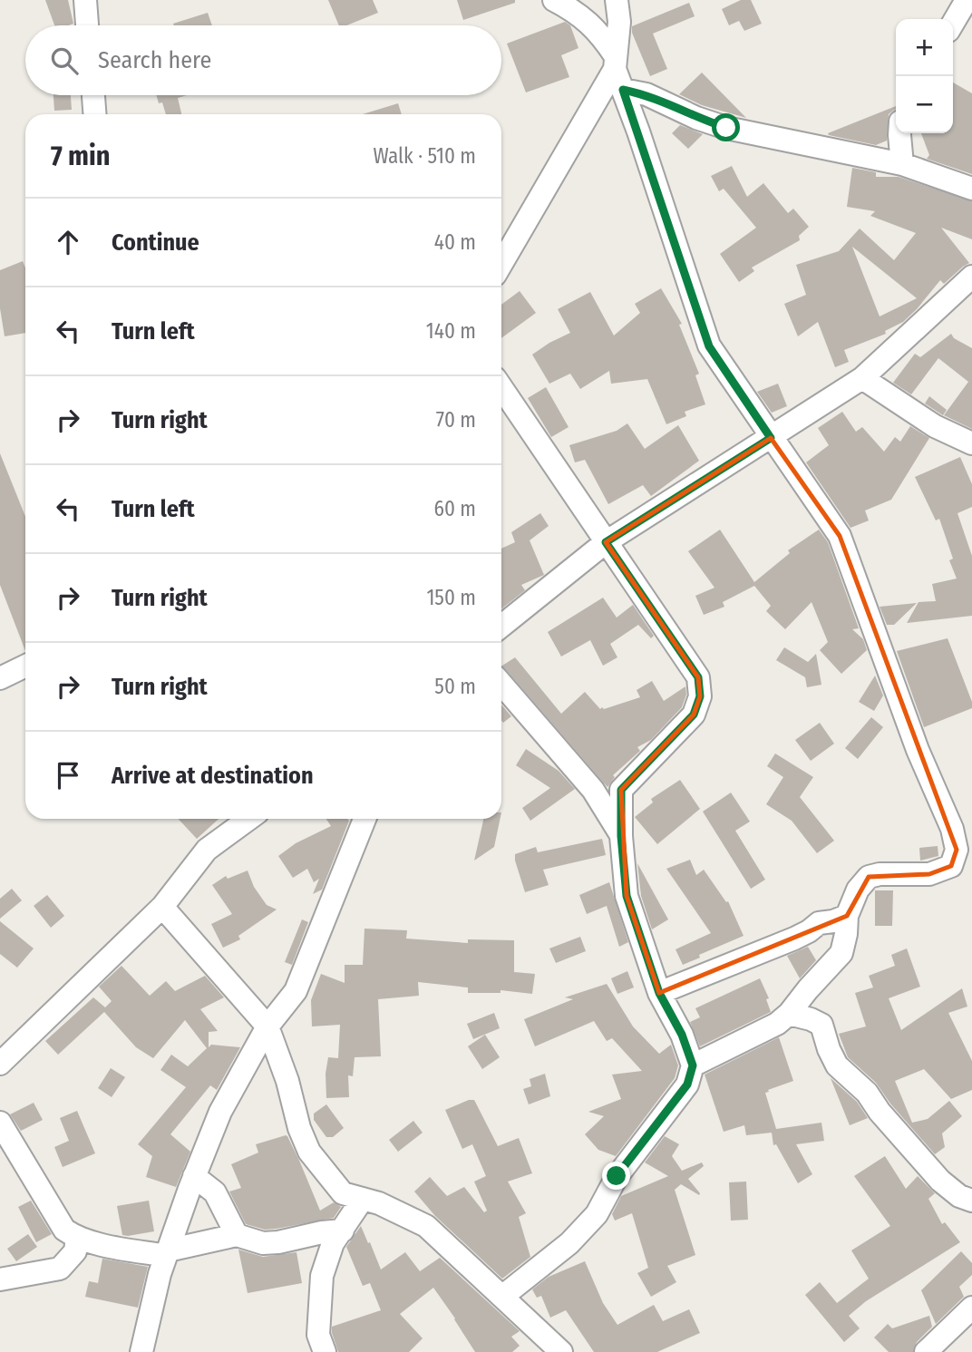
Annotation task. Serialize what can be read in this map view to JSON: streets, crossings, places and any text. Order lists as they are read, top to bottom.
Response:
{
  "page": {
    "map_buttons": ["+", "−"],
    "search": "Search here",
    "heading": ["7 min", "Walk · 510 m"],
    "list": [
      ["Continue", "40 m"],
      ["Turn left", "140 m"],
      ["Turn right", "70 m"],
      ["Turn left", "60 m"],
      ["Turn right", "150 m"],
      ["Turn right", "50 m"],
      "Arrive at destination"
    ]
  }
}
